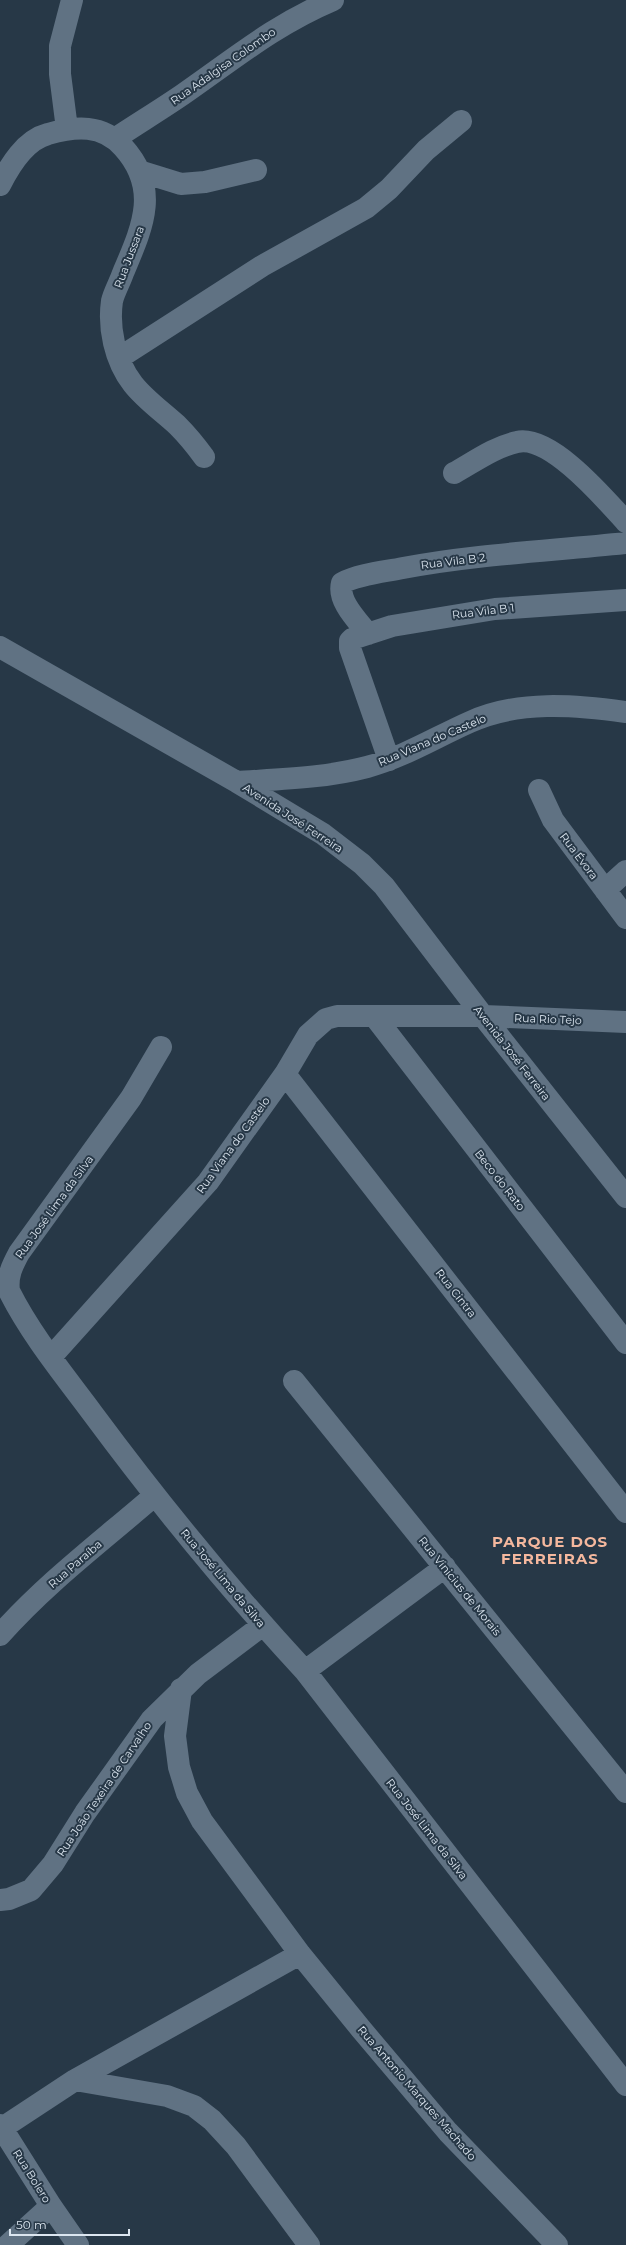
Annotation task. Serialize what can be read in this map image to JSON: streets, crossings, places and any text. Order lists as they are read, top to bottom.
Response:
{
  "streets": {
    "street": [
      "Rua Adalgisa Colombo",
      "Rua Jussara",
      "Rua Vila B 2",
      "Rua Vila B 1",
      "Rua Viana do Castelo",
      "Avenida José Ferreira",
      "Rua Évora",
      "Rua Rio Tejo",
      "Beco do Rato",
      "Rua José Lima da Silva",
      "Rua Cintra",
      "Rua Paraíba",
      "Rua Vinicius de Morais",
      "Rua João Texeira de Carvalho",
      "Rua Antonio Marques Machado",
      "Rua Bolero"
    ]
  },
  "crossings": [
    ["Rua Adalgisa Colombo", "Rua Jussara"],
    ["Rua Vila B 2", "Rua Vila B 1"],
    ["Rua Vila B 1", "Rua Viana do Castelo"],
    ["Rua Viana do Castelo", "Avenida José Ferreira"],
    ["Rua Viana do Castelo", "Rua Rio Tejo"],
    ["Rua Viana do Castelo", "Beco do Rato"],
    ["Rua Viana do Castelo", "Rua José Lima da Silva"],
    ["Rua Viana do Castelo", "Rua Cintra"],
    ["Avenida José Ferreira", "Rua Rio Tejo"],
    ["Rua Rio Tejo", "Beco do Rato"],
    ["Rua José Lima da Silva", "Rua Paraíba"],
    ["Rua José Lima da Silva", "Rua João Texeira de Carvalho"],
    ["Rua João Texeira de Carvalho", "Rua Antonio Marques Machado"]
  ],
  "districts": ["PARQUE DOS FERREIRAS"],
  "scale_bar": "50 m"
}
